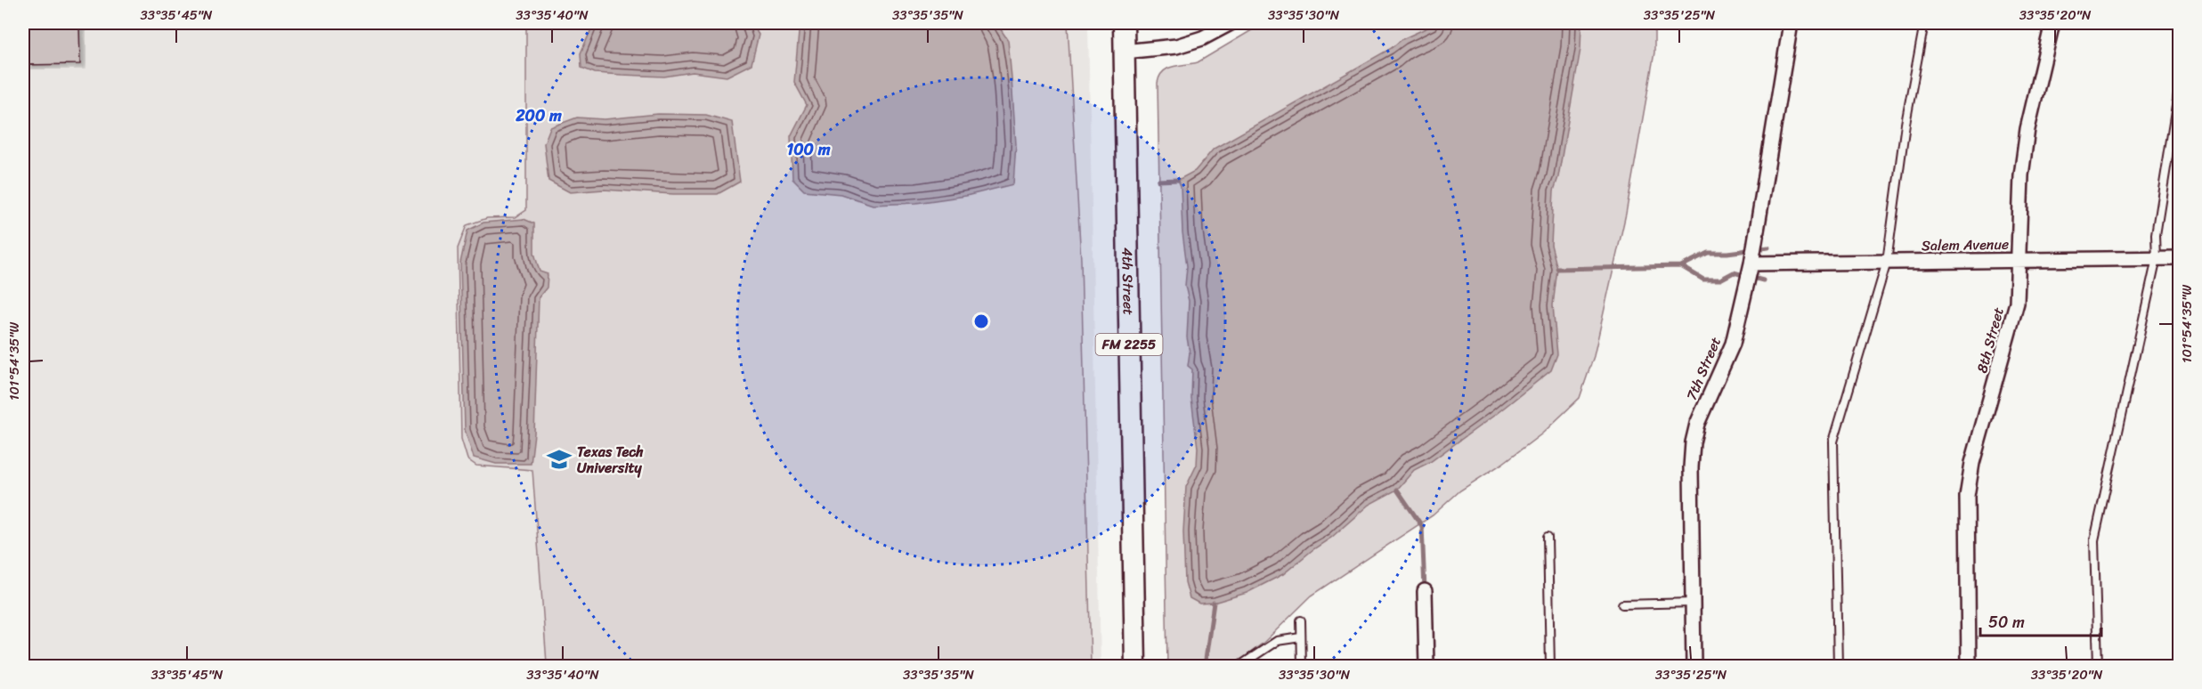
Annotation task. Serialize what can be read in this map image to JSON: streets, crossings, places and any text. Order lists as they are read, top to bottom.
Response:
{
  "streets": {
    "main road": ["4th Street", "FM 2255"],
    "street": ["Salem Avenue", "8th Street", "7th Street"]
  },
  "crossings": [
    ["Salem Avenue", "8th Street"],
    ["Salem Avenue", "7th Street"]
  ],
  "places": {
    "school or university": ["Texas Tech University"]
  },
  "scale_bar": "50 m",
  "coordinates": [
    "33°35'45\"N",
    "33°35'40\"N",
    "33°35'35\"N",
    "33°35'30\"N",
    "33°35'25\"N",
    "33°35'20\"N",
    "101°54'35\"W"
  ],
  "rings": ["200 m", "100 m"]
}
